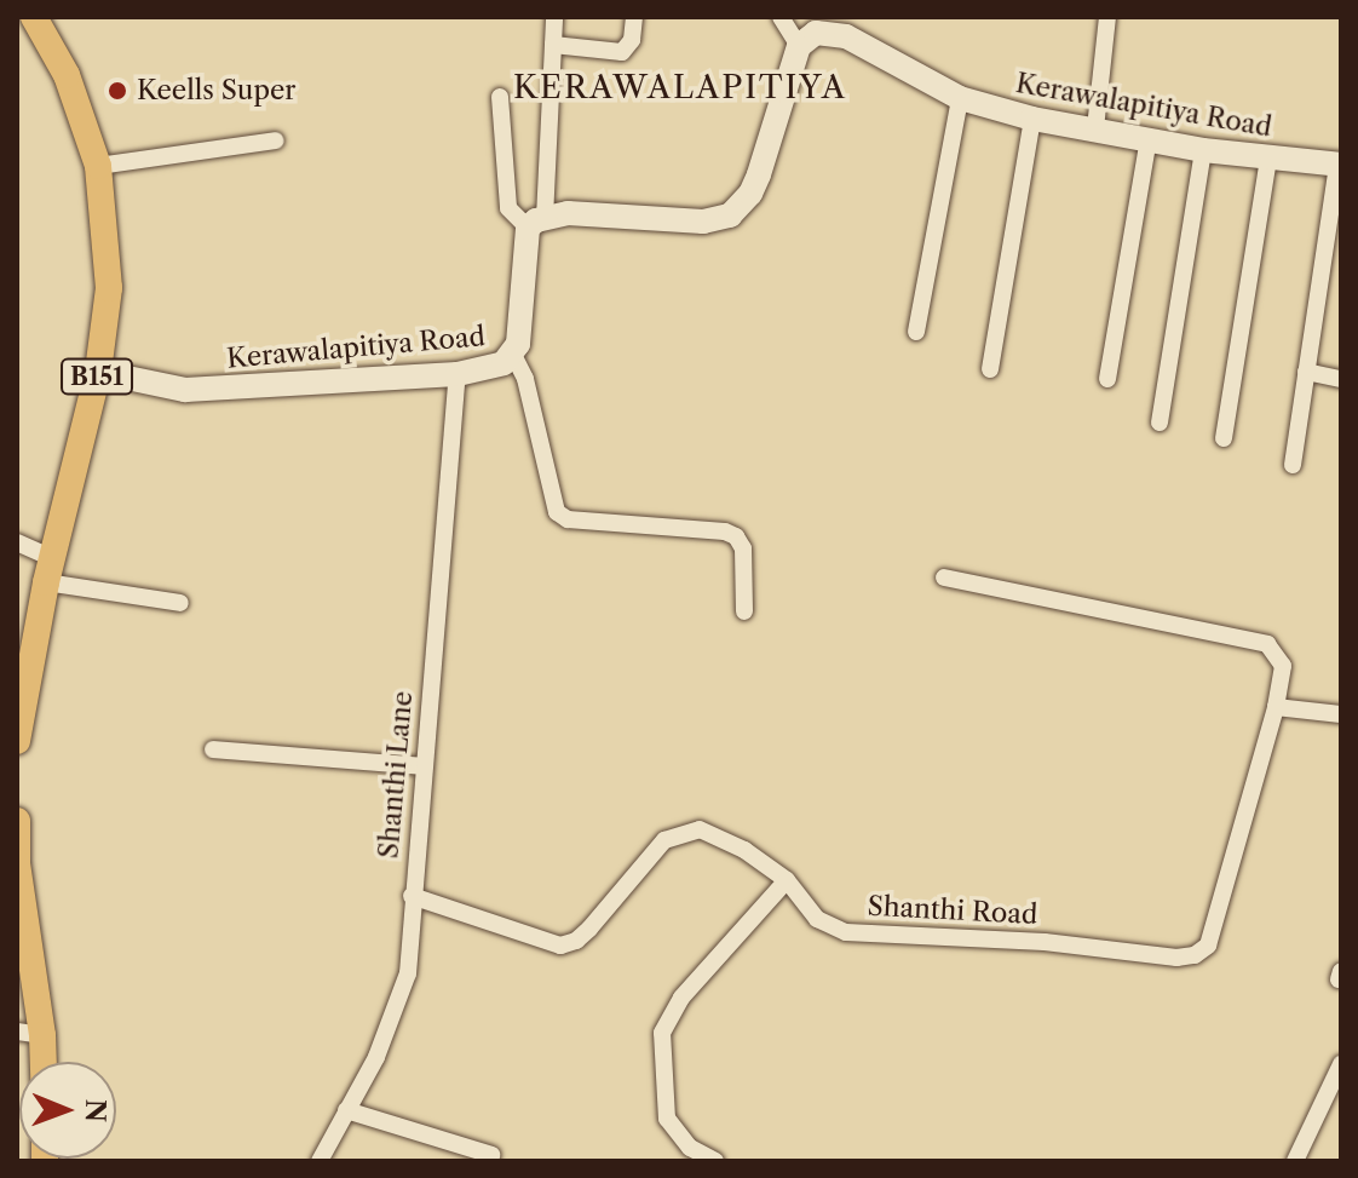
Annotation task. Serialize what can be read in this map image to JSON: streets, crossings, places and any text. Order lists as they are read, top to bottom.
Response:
{
  "streets": {
    "main road": ["B151"],
    "street": ["Kerawalapitiya Road", "Shanthi Lane", "Shanthi Road"]
  },
  "crossings": [
    ["Kerawalapitiya Road", "B151"],
    ["Kerawalapitiya Road", "Shanthi Lane"],
    ["Shanthi Lane", "Shanthi Road"]
  ],
  "districts": ["KERAWALAPITIYA"],
  "places": ["Keells Super"],
  "north": "right"
}
